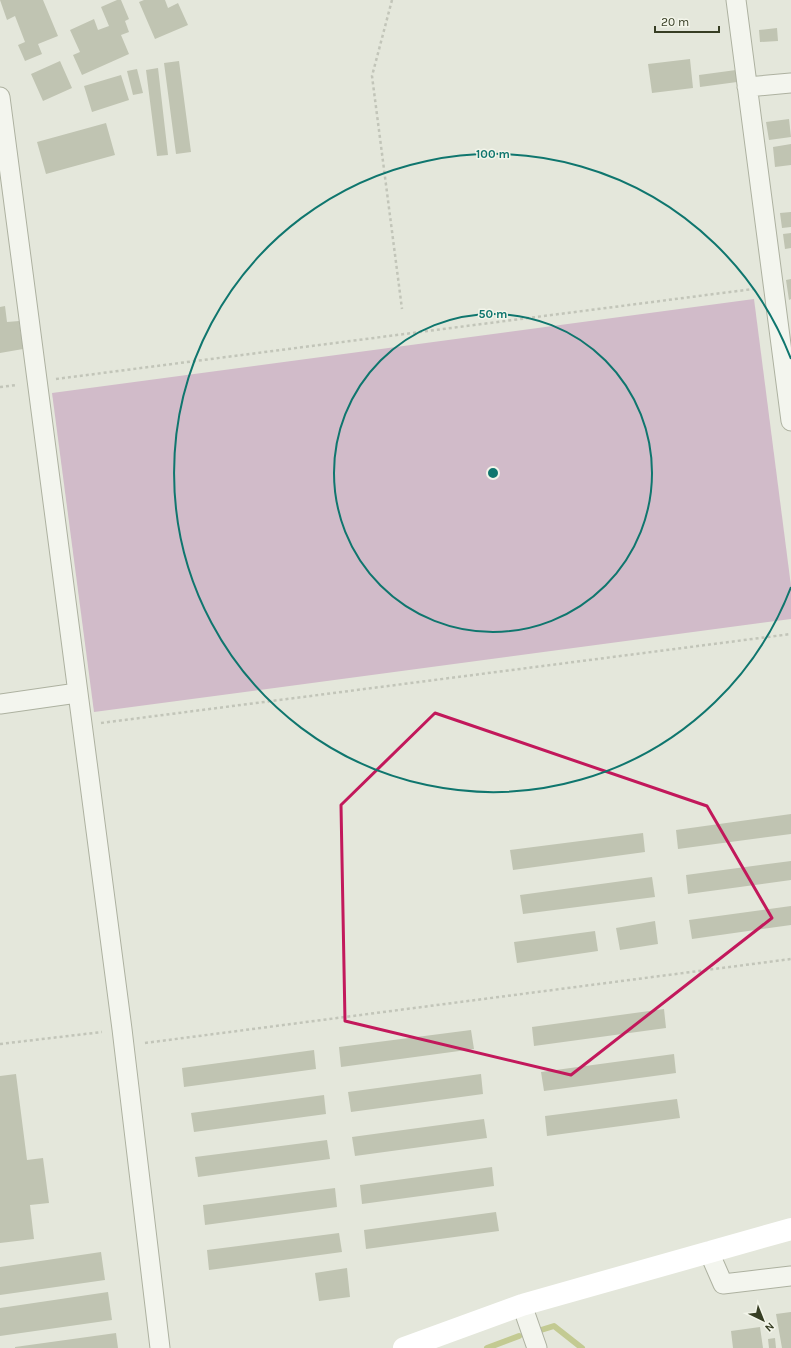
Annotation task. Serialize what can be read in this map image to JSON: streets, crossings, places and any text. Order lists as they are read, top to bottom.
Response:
{
  "scale_bar": "20 m",
  "north": "bottom right",
  "rings": ["100 m", "50 m"]
}
